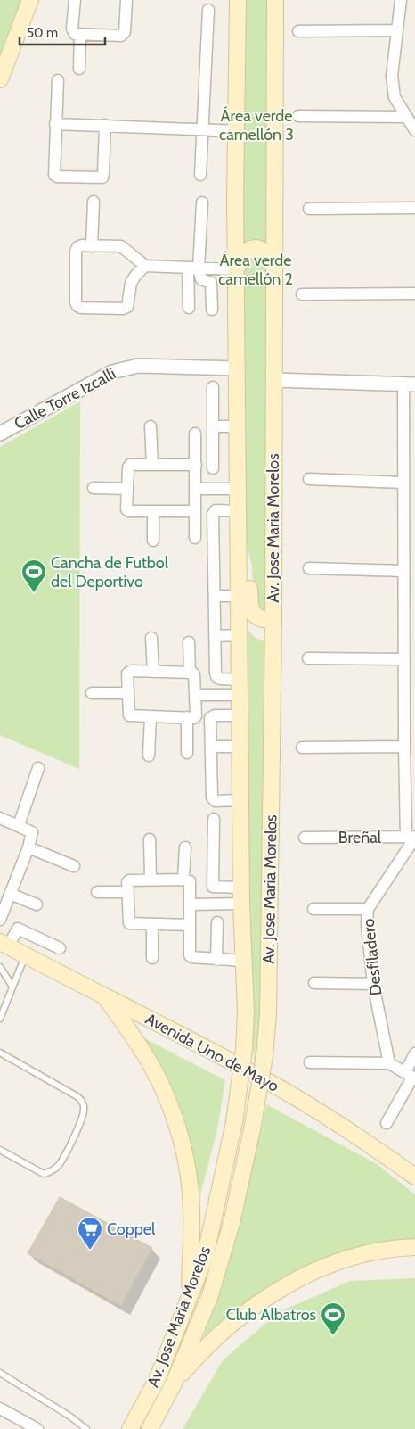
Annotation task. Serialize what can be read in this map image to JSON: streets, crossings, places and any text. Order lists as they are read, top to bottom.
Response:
{
  "streets": {
    "main road": ["Av. Jose Maria Morelos", "Avenida Uno de Mayo"],
    "street": ["Calle Torre Izcalli", "Breñal", "Desfiladero"]
  },
  "crossings": [
    ["Calle Torre Izcalli", "Av. Jose Maria Morelos"],
    ["Breñal", "Desfiladero"]
  ],
  "parks": ["Área verde camellón 3", "Área verde camellón 2"],
  "places": {
    "sports": ["Cancha de Futbol del Deportivo", "Club Albatros"],
    "supermarket": ["Coppel"]
  },
  "scale_bar": "50 m"
}
